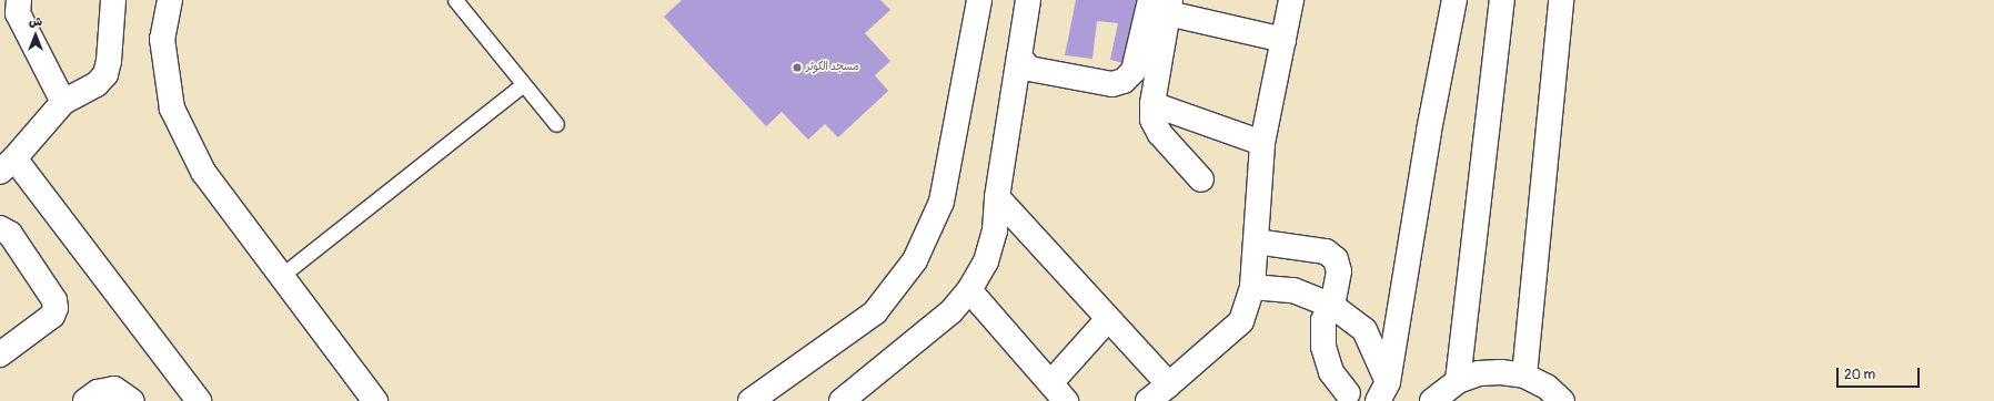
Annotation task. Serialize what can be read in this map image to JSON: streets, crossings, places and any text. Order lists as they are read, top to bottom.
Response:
{
  "places": ["مسجد الكوثر"],
  "scale_bar": "20 m",
  "north": "top"
}
